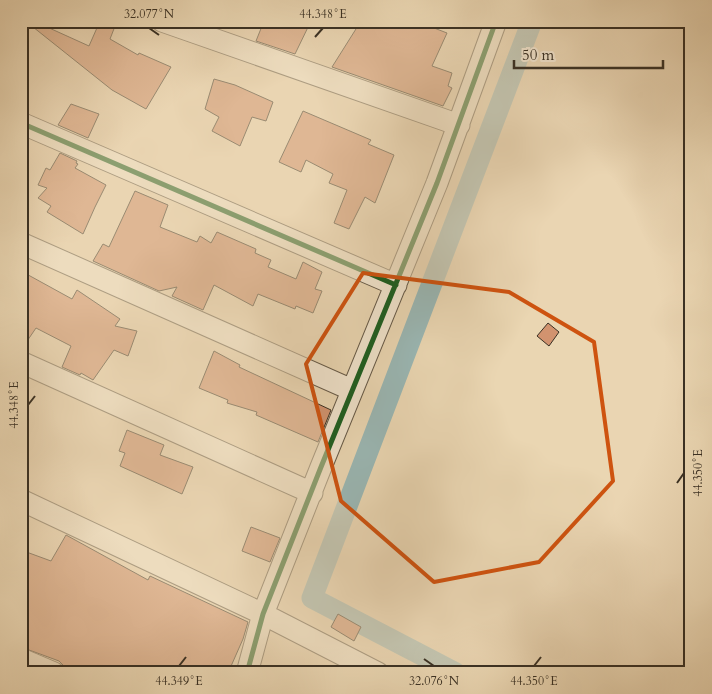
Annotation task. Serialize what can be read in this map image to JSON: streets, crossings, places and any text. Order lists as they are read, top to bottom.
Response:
{
  "scale_bar": "50 m",
  "coordinates": [
    "32.077°N",
    "44.348°E",
    "44.350°E",
    "44.349°E",
    "32.076°N"
  ]
}
